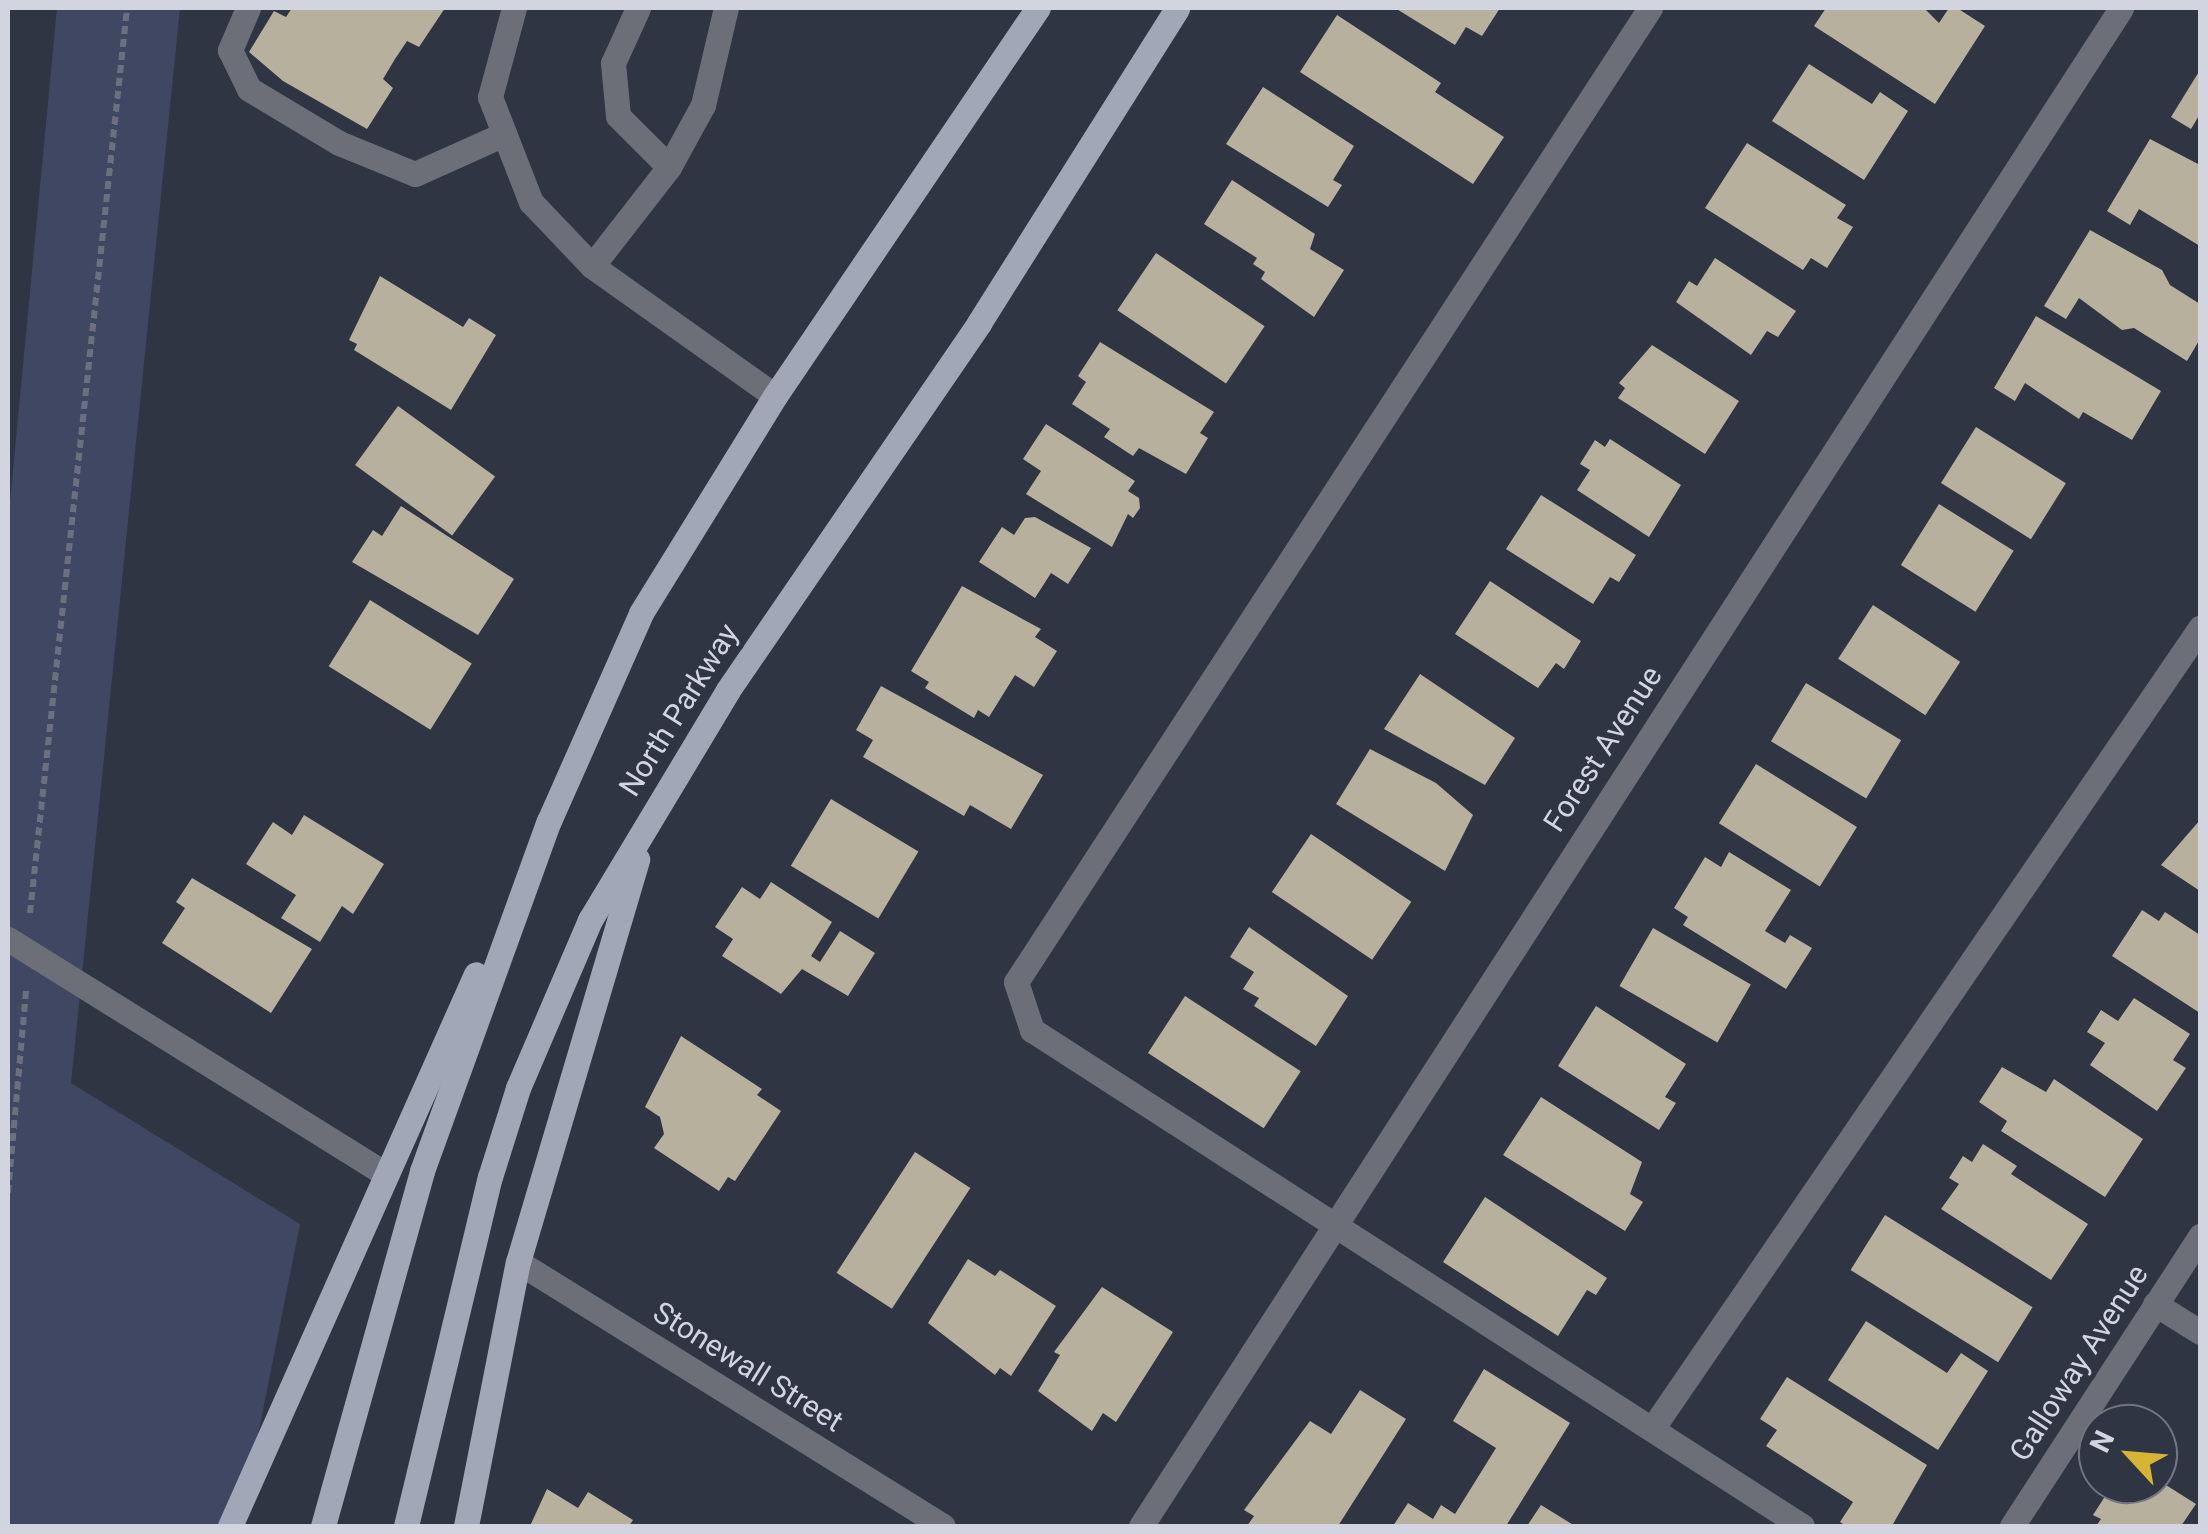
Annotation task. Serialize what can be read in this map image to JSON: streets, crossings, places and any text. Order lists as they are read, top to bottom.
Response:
{
  "streets": {
    "main road": ["North Parkway"],
    "street": ["Forest Avenue", "Galloway Avenue", "Stonewall Street"]
  },
  "north": "top left"
}
